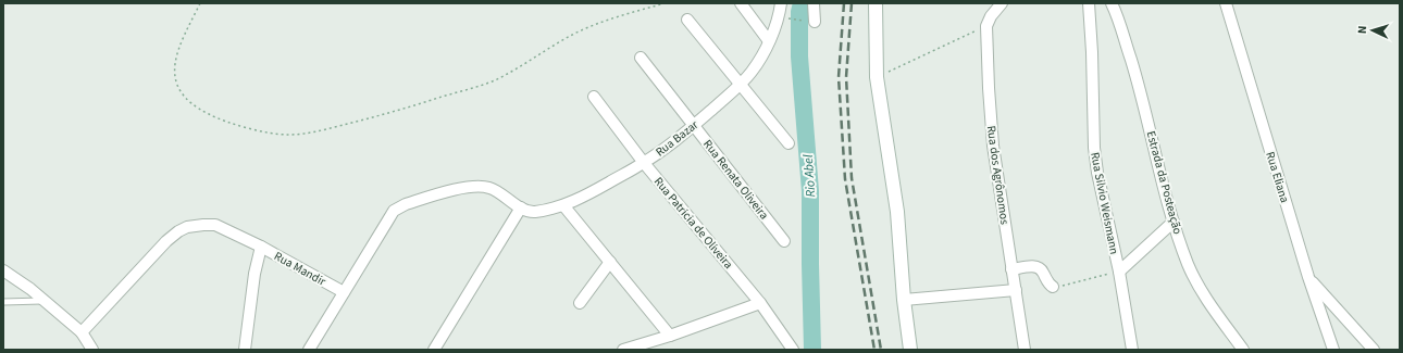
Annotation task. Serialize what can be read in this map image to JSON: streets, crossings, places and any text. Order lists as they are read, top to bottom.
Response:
{
  "streets": {
    "street": [
      "Rua Bazar",
      "Rua dos Agrônomos",
      "Rua Eliana",
      "Rua Renata Oliveira",
      "Estrada da Posteação",
      "Rua Silvio Weismann",
      "Rua Patricia de Oliveira",
      "Rua Mandir"
    ]
  },
  "crossings": [
    ["Rua Bazar", "Rua Renata Oliveira"],
    ["Rua Bazar", "Rua Patricia de Oliveira"]
  ],
  "water": ["Rio Abel"],
  "north": "left"
}
